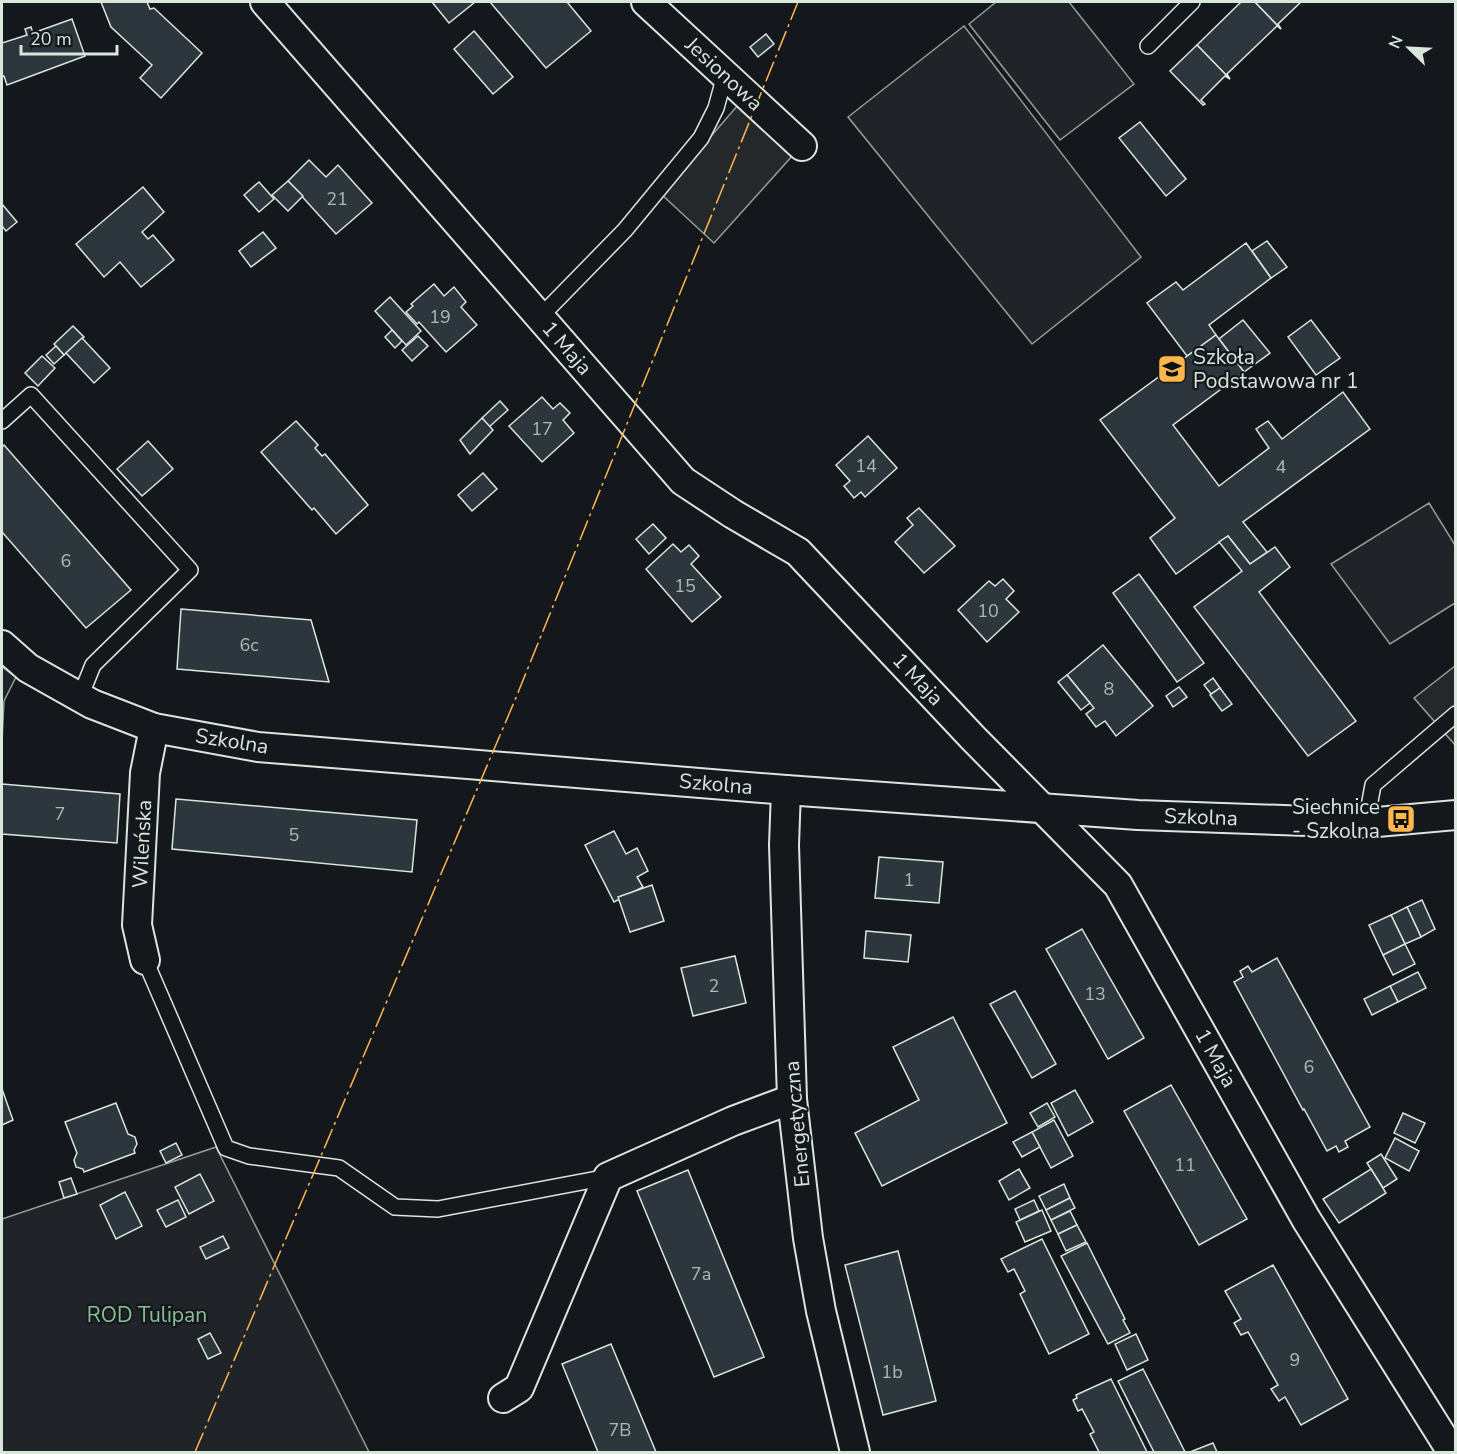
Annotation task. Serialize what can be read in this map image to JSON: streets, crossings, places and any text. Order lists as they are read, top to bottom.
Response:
{
  "streets": {
    "street": [
      "Jesionowa",
      "1 Maja",
      "Szkolna",
      "Wileńska",
      "Energetyczna"
    ]
  },
  "crossings": [
    ["1 Maja", "Szkolna"],
    ["Szkolna", "Wileńska"],
    ["Szkolna", "Energetyczna"]
  ],
  "parks": ["ROD Tulipan"],
  "places": {
    "school or university": ["Szkoła Podstawowa nr 1"],
    "bus stop": ["Siechnice - Szkolna"]
  },
  "house_numbers": [
    "21",
    "19",
    "17",
    "14",
    "4",
    "6",
    "15",
    "10",
    "6c",
    "8",
    "7",
    "5",
    "1",
    "2",
    "13",
    "6",
    "11",
    "7a",
    "9",
    "1b",
    "7B"
  ],
  "scale_bar": "20 m",
  "north": "top left"
}
